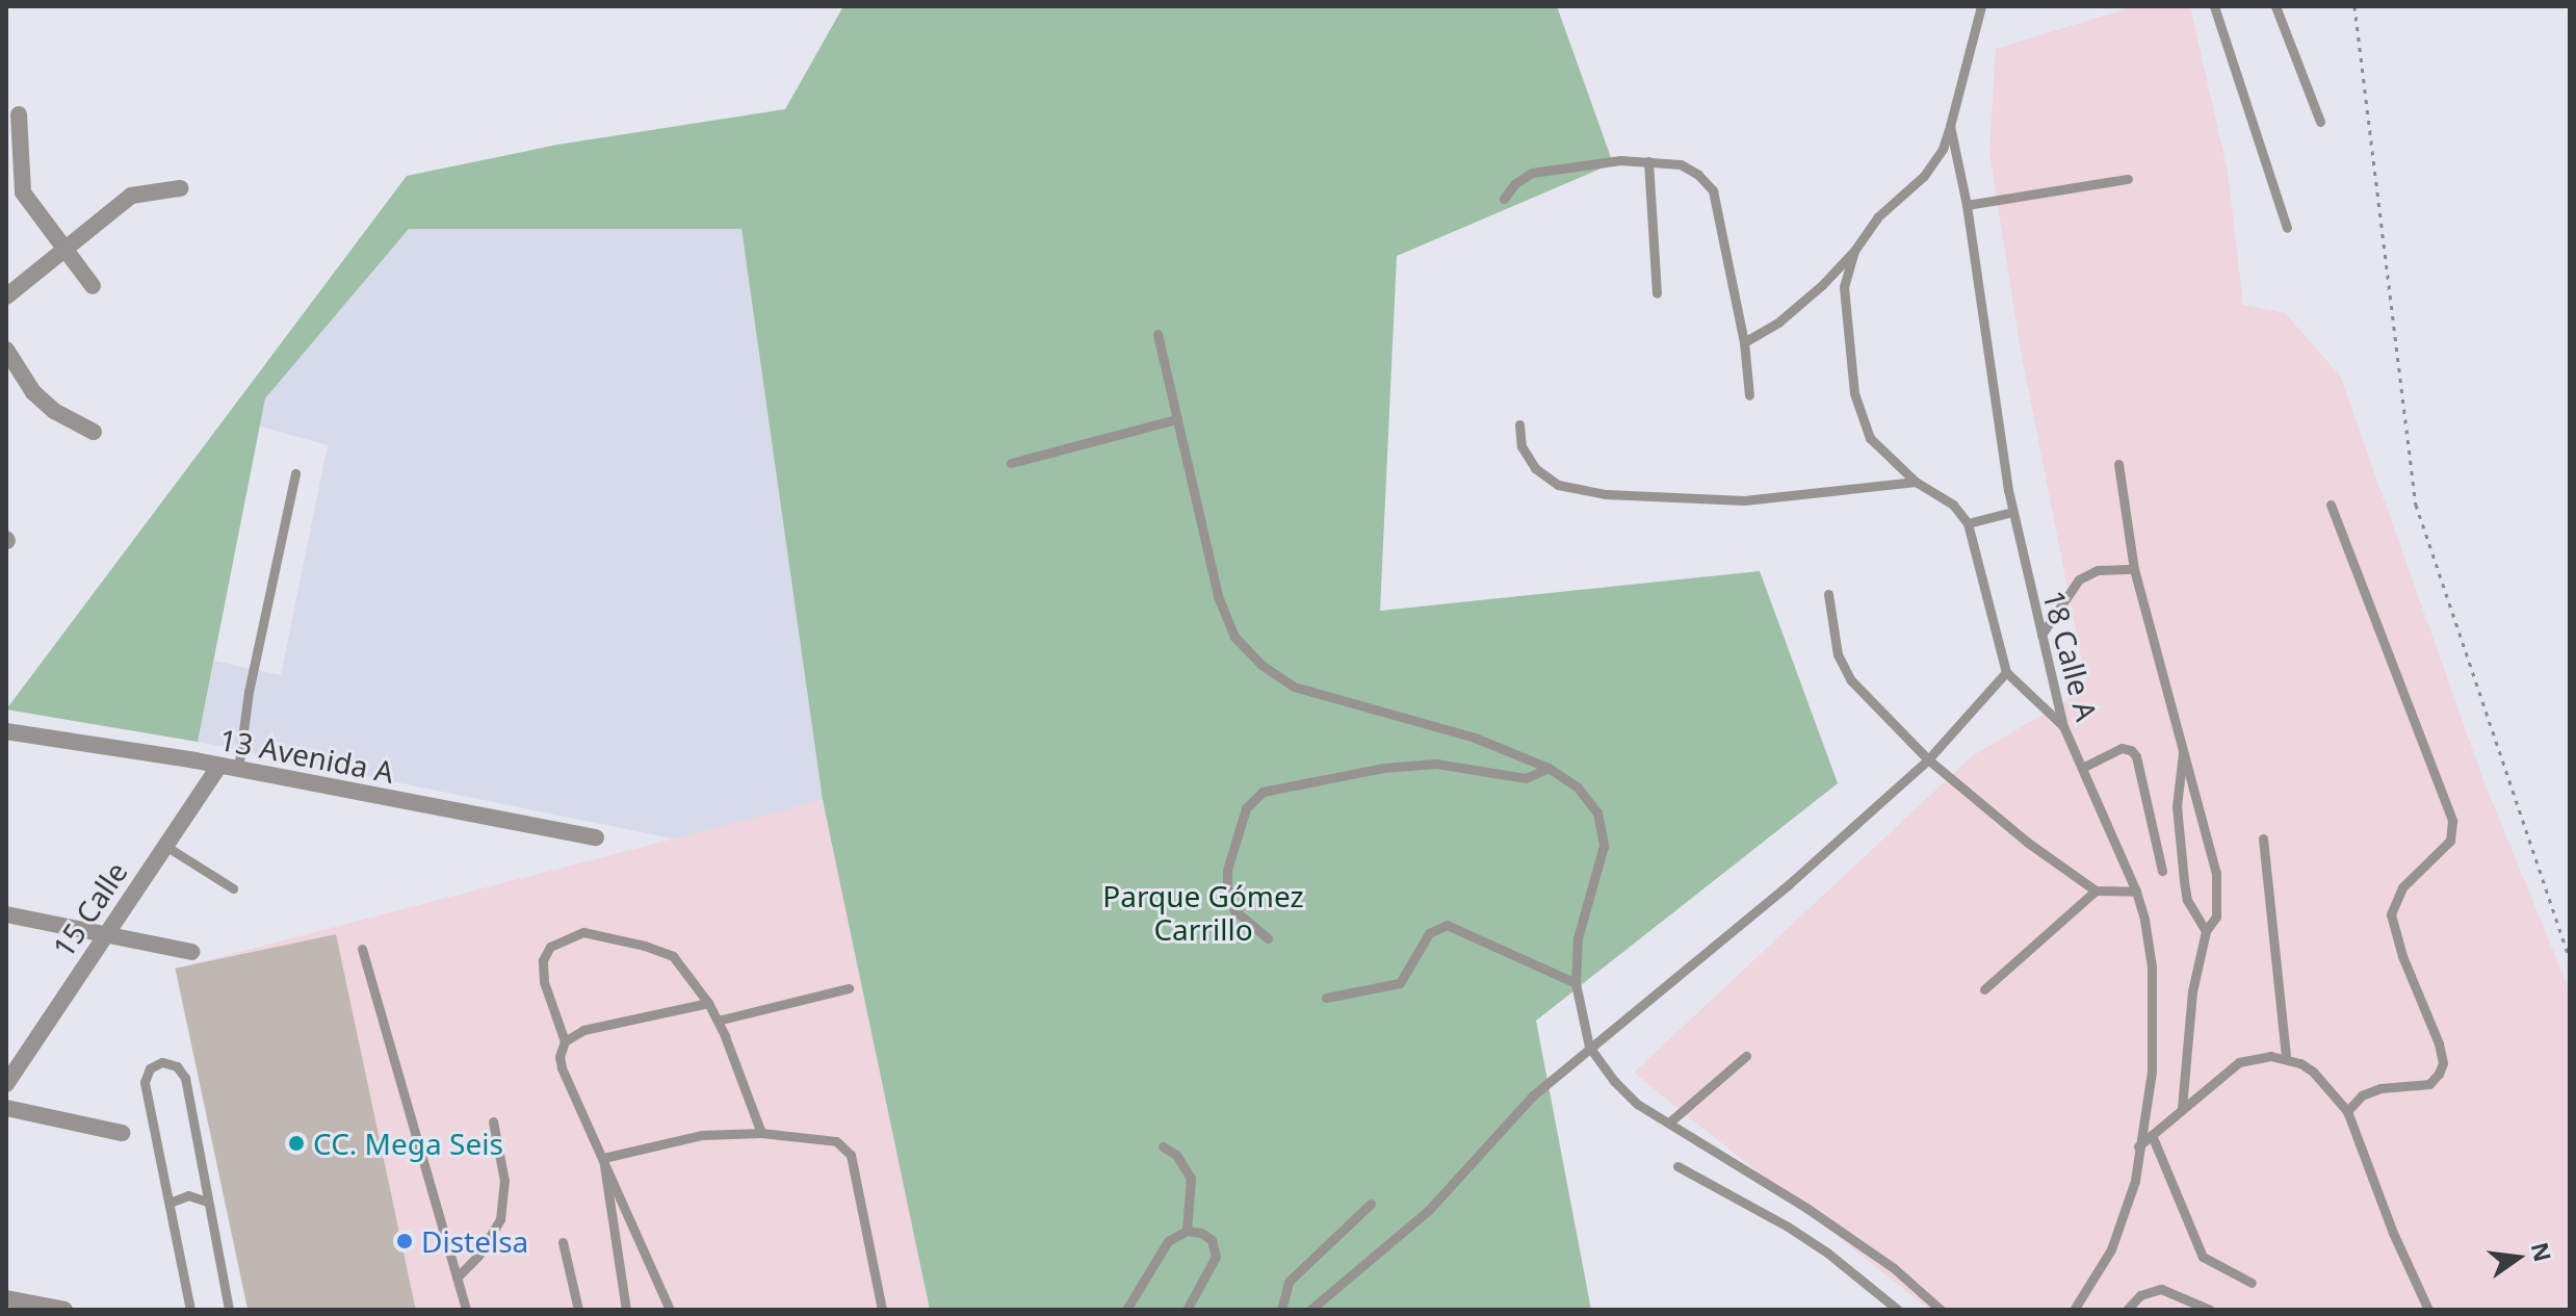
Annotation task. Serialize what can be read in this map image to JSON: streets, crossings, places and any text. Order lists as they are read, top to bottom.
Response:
{
  "streets": {
    "street": ["13 Avenida A", "15 Calle"],
    "lane": ["18 Calle A"]
  },
  "crossings": [
    ["13 Avenida A", "15 Calle"]
  ],
  "parks": ["Parque Gómez Carrillo"],
  "places": ["CC. Mega Seis", "Distelsa"],
  "north": "right"
}
